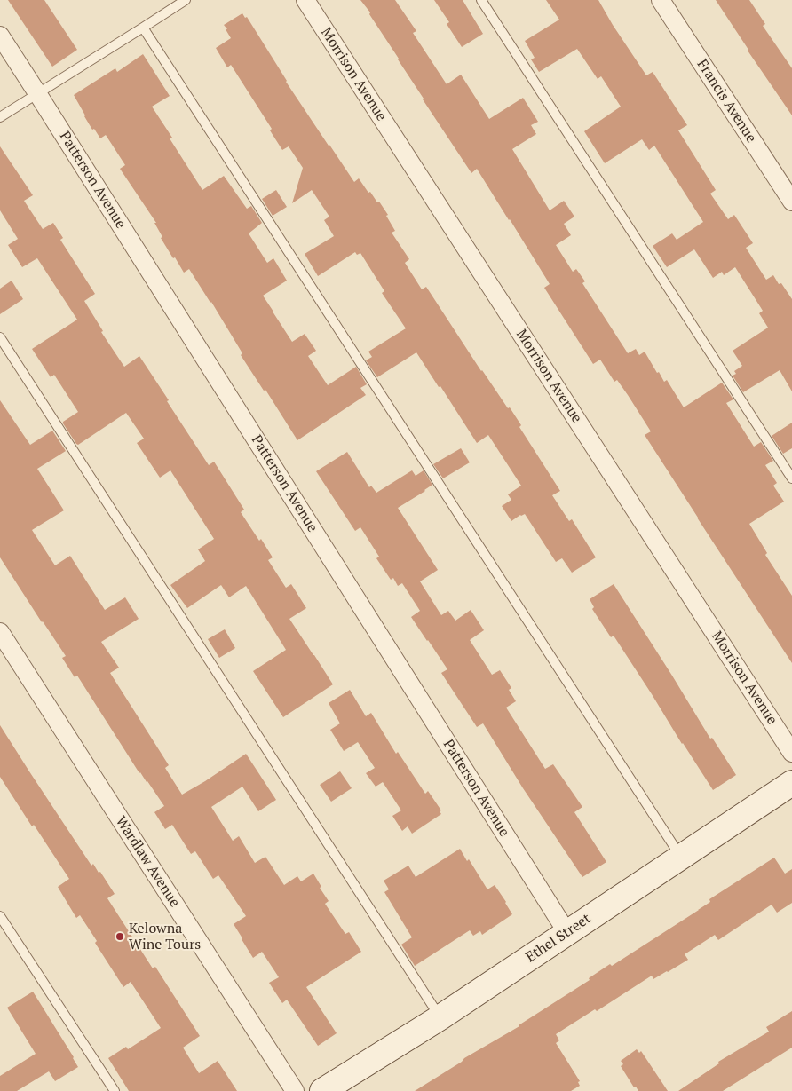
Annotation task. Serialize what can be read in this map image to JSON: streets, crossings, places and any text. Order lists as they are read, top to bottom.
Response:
{
  "streets": {
    "street": [
      "Morrison Avenue",
      "Francis Avenue",
      "Patterson Avenue",
      "Wardlaw Avenue",
      "Ethel Street"
    ]
  },
  "crossings": [
    ["Patterson Avenue", "Ethel Street"]
  ],
  "places": ["Kelowna Wine Tours"]
}
